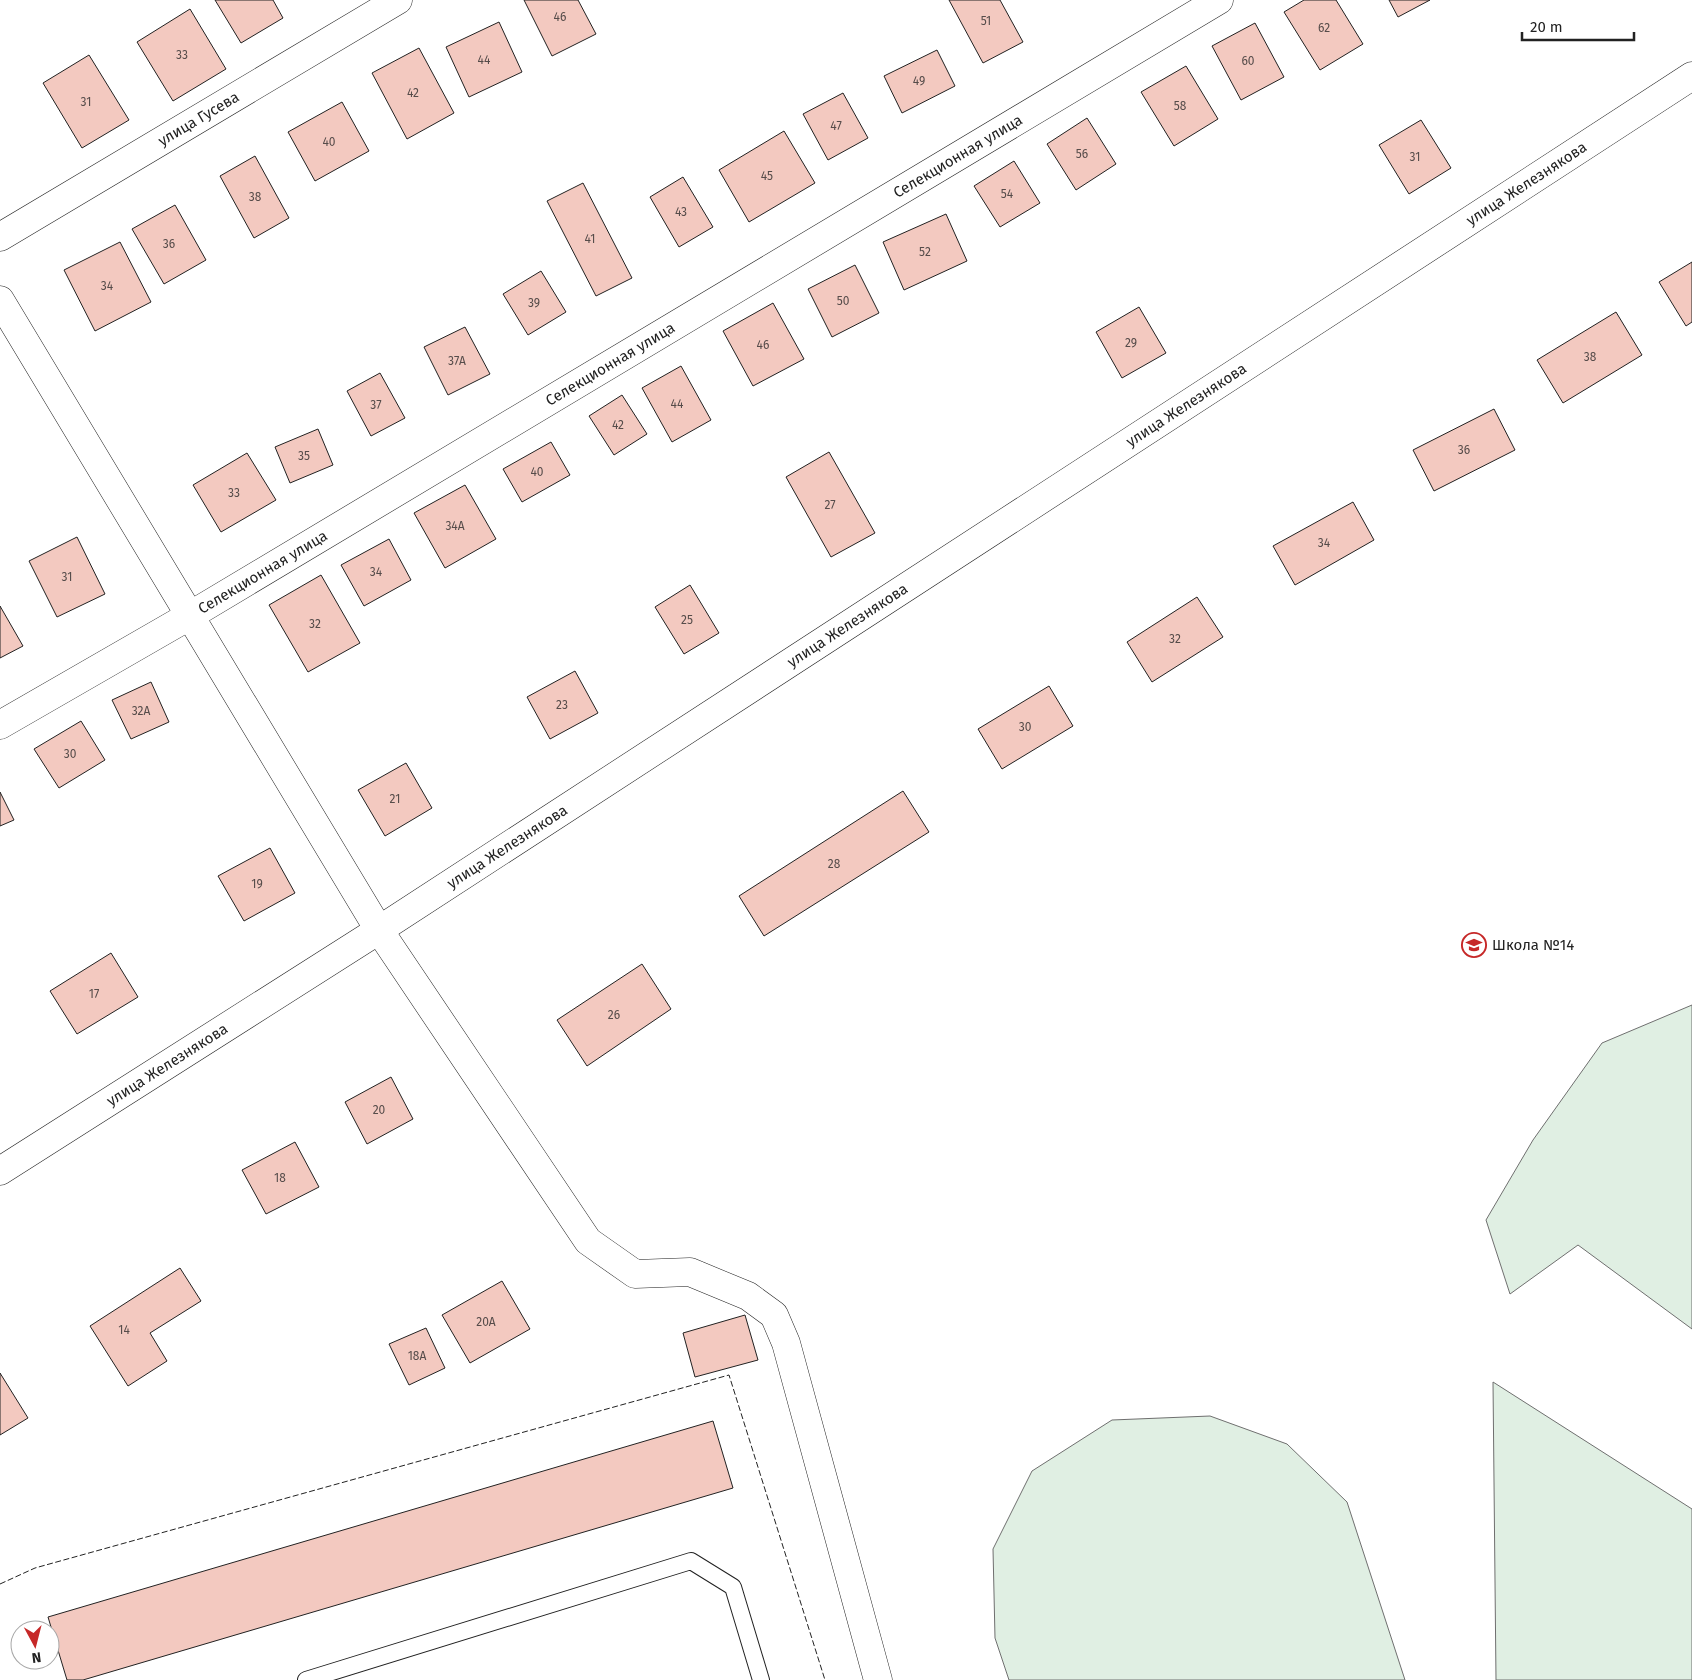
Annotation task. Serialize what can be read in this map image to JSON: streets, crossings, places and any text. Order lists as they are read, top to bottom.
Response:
{
  "streets": {
    "street": ["улица Гусева", "Селекционная улица", "улица Железнякова"]
  },
  "places": {
    "school or university": ["Школа №14"]
  },
  "house_numbers": [
    "46",
    "51",
    "62",
    "33",
    "44",
    "60",
    "49",
    "42",
    "31",
    "58",
    "47",
    "40",
    "56",
    "31",
    "45",
    "54",
    "38",
    "43",
    "41",
    "36",
    "52",
    "34",
    "50",
    "39",
    "29",
    "46",
    "38",
    "37А",
    "44",
    "37",
    "42",
    "36",
    "35",
    "40",
    "33",
    "27",
    "34А",
    "34",
    "34",
    "31",
    "25",
    "32",
    "32",
    "23",
    "32А",
    "30",
    "30",
    "21",
    "28",
    "19",
    "17",
    "26",
    "20",
    "18",
    "20А",
    "14",
    "18А"
  ],
  "scale_bar": "20 m",
  "north": "bottom"
}
